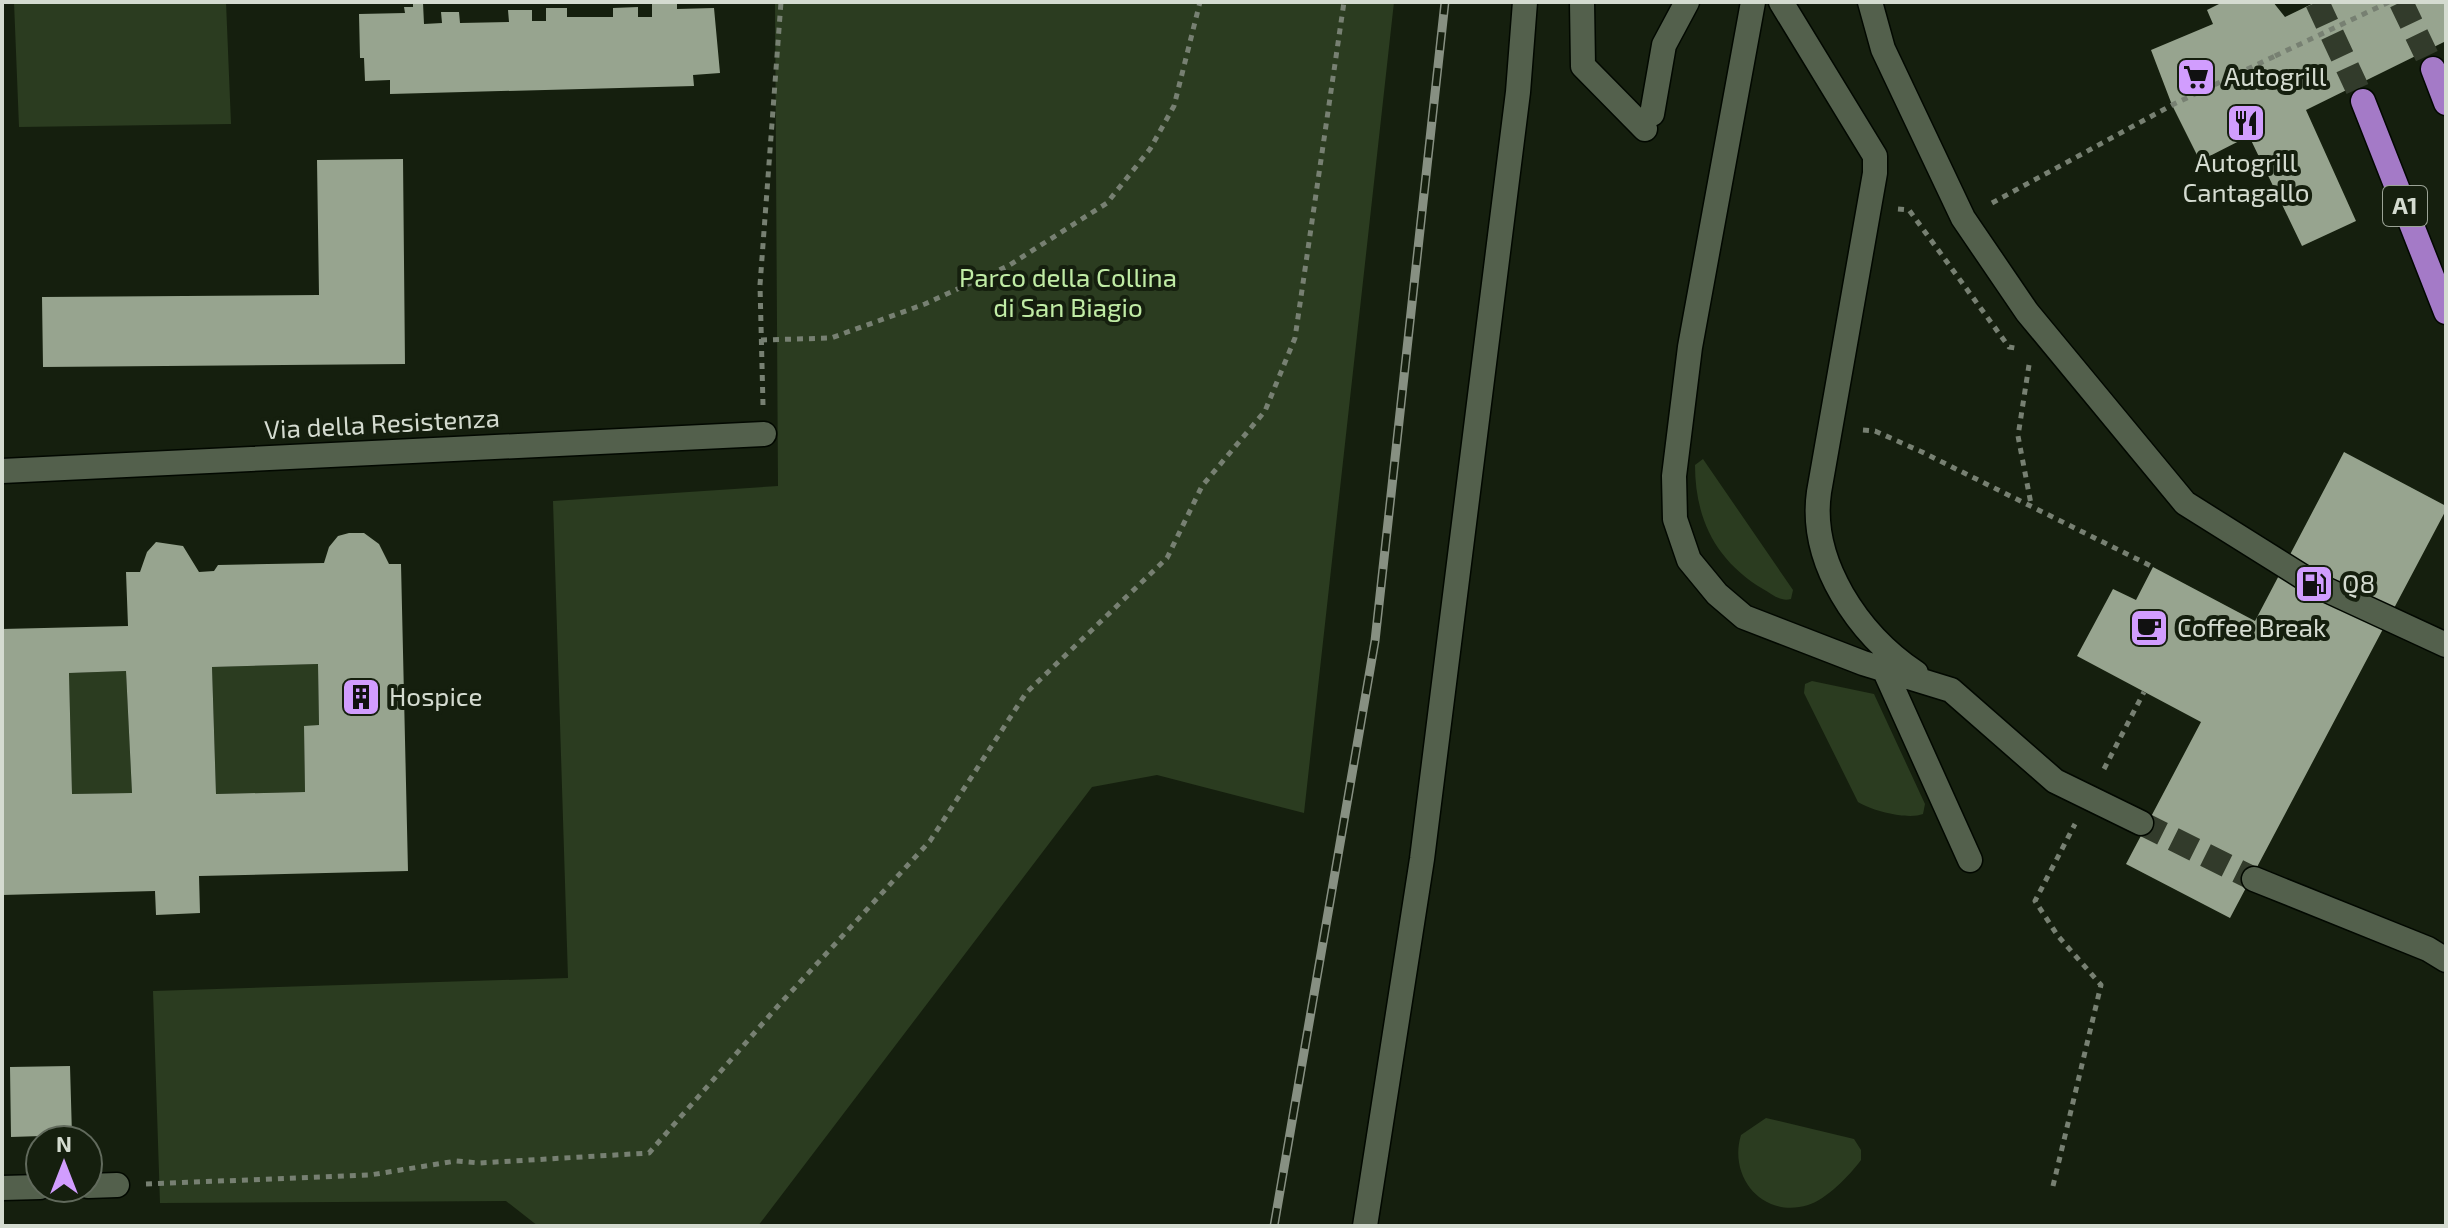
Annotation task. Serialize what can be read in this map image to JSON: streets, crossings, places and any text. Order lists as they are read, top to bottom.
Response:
{
  "streets": {
    "highway": ["A1"],
    "street": ["Via della Resistenza"]
  },
  "parks": ["Parco della Collina di San Biagio"],
  "places": {
    "supermarket": ["Autogrill"],
    "restaurant": ["Autogrill Cantagallo"],
    "fuel station": ["Q8"],
    "cafe": ["Coffee Break"],
    "building": ["Hospice"]
  },
  "north": "top"
}
